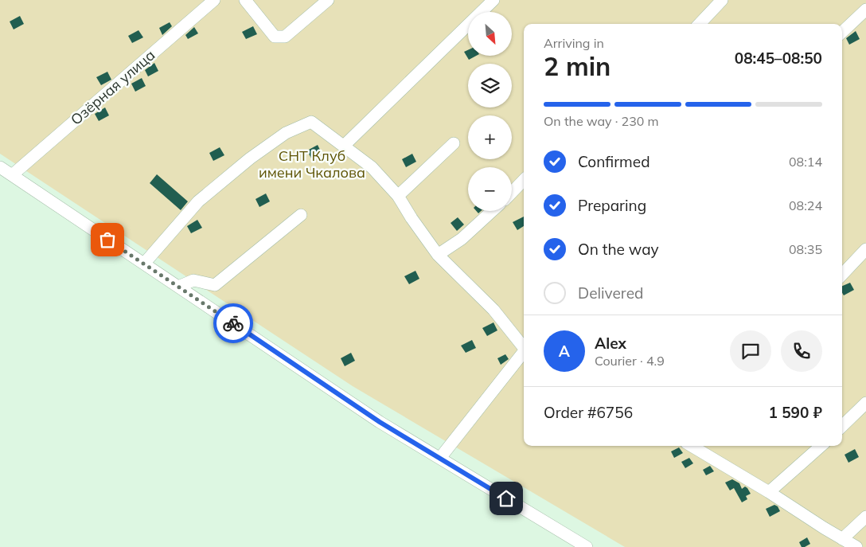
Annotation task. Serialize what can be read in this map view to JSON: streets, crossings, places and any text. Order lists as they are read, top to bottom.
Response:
{
  "streets": {
    "street": ["Озёрная улица"]
  },
  "parks": ["СНТ Клуб имени Чкалова"],
  "north": "bottom right",
  "page": {
    "map_buttons": ["+", "−"],
    "heading": ["2 min", "Arriving in", "08:45–08:50"],
    "panel": [
      "Alex",
      "Courier · 4.9",
      "Order #6756",
      "1 590 ₽"
    ],
    "bar": "On the way · 230 m",
    "list": [
      ["Confirmed", "08:14"],
      ["Preparing", "08:24"],
      ["On the way", "08:35"],
      "Delivered"
    ],
    "round": "A"
  }
}
